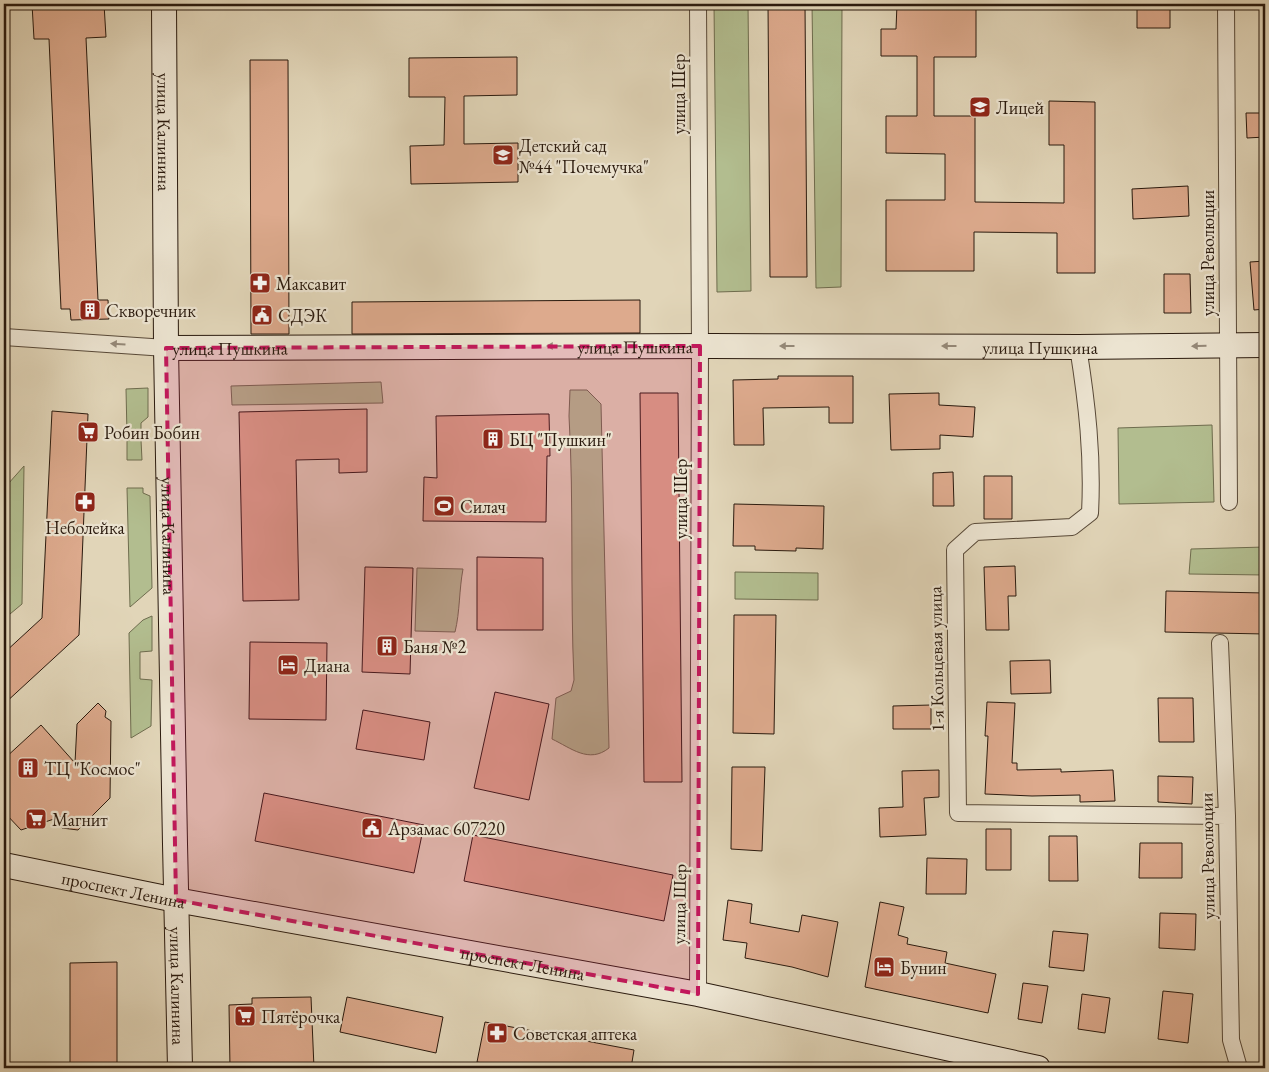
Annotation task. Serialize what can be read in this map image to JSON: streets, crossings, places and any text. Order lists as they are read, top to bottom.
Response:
{
  "streets": {
    "street": [
      "улица Шер",
      "улица Калинина",
      "улица Революции",
      "улица Пушкина",
      "1-я Кольцевая улица",
      "проспект Ленина"
    ]
  },
  "crossings": [
    ["улица Шер", "улица Пушкина"],
    ["улица Шер", "проспект Ленина"],
    ["улица Калинина", "улица Пушкина"],
    ["улица Калинина", "проспект Ленина"],
    ["улица Революции", "улица Пушкина"],
    ["улица Революции", "1-я Кольцевая улица"],
    ["улица Пушкина", "1-я Кольцевая улица"]
  ],
  "one_way": ["улица Пушкина"],
  "places": {
    "school or university": ["Лицей", "Детский сад №44 \"Почемучка\""],
    "pharmacy": ["Максавит", "Неболейка", "Советская аптека"],
    "building": [
      "Скворечник",
      "БЦ \"Пушкин\"",
      "Баня №2",
      "ТЦ \"Космос\""
    ],
    "public building": ["СДЭК", "Арзамас 607220"],
    "supermarket": ["Робин Бобин", "Магнит", "Пятёрочка"],
    "sports": ["Силач"],
    "hotel": ["Диана", "Бунин"]
  }
}
